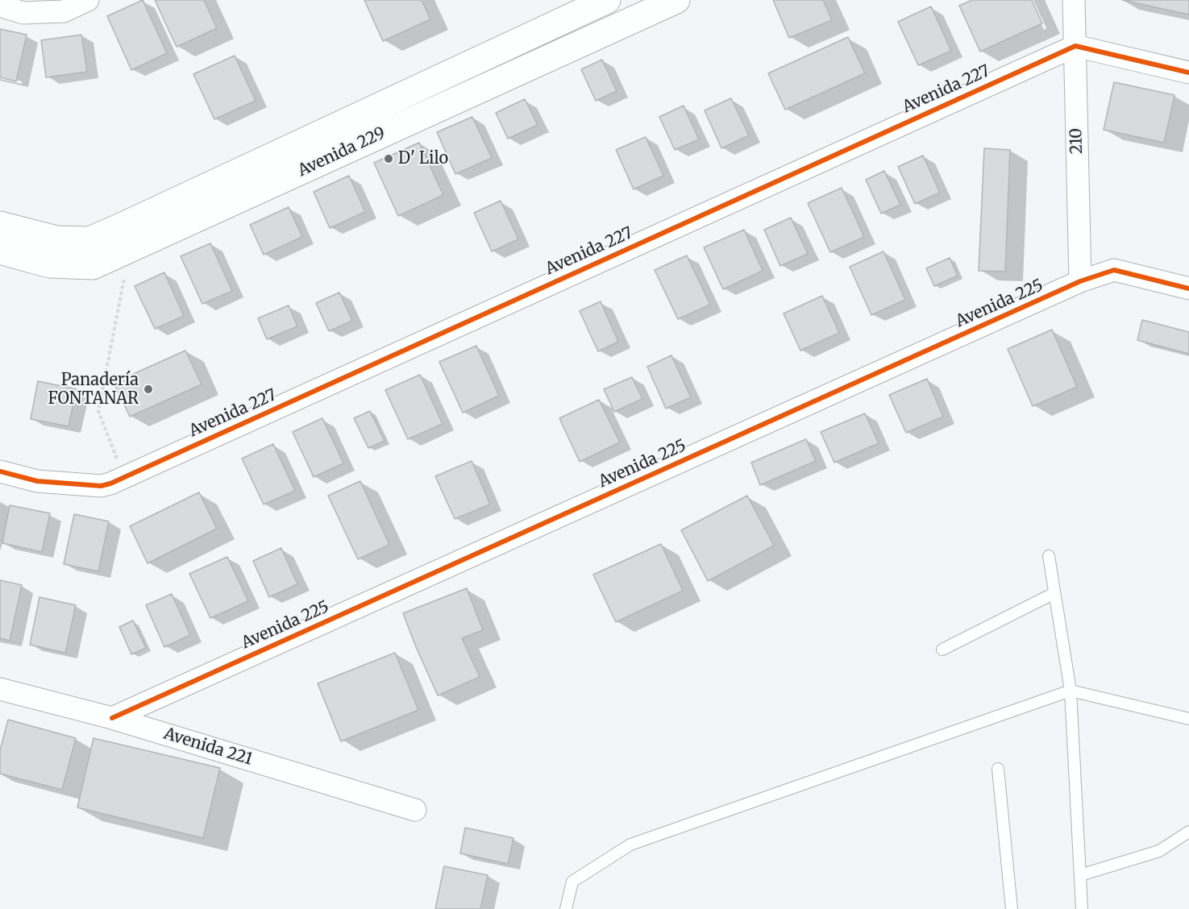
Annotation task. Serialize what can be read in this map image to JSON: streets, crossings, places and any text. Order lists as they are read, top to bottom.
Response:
{
  "streets": {
    "street": [
      "Avenida 227",
      "210",
      "Avenida 229",
      "Avenida 225",
      "Avenida 221"
    ]
  },
  "crossings": [
    ["Avenida 227", "210"],
    ["210", "Avenida 225"],
    ["Avenida 225", "Avenida 221"]
  ],
  "places": ["D' Lilo", "Panadería FONTANAR"]
}
